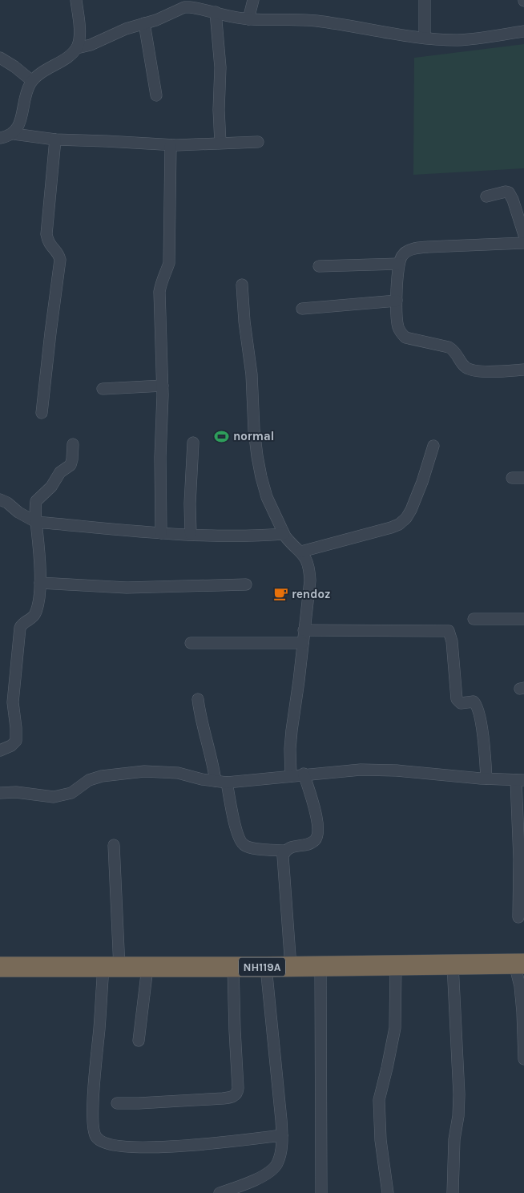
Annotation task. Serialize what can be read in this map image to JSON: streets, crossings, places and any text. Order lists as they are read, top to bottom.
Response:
{
  "streets": {
    "highway": ["NH119A"]
  },
  "places": {
    "sports": ["normal"],
    "cafe": ["rendoz"]
  }
}
